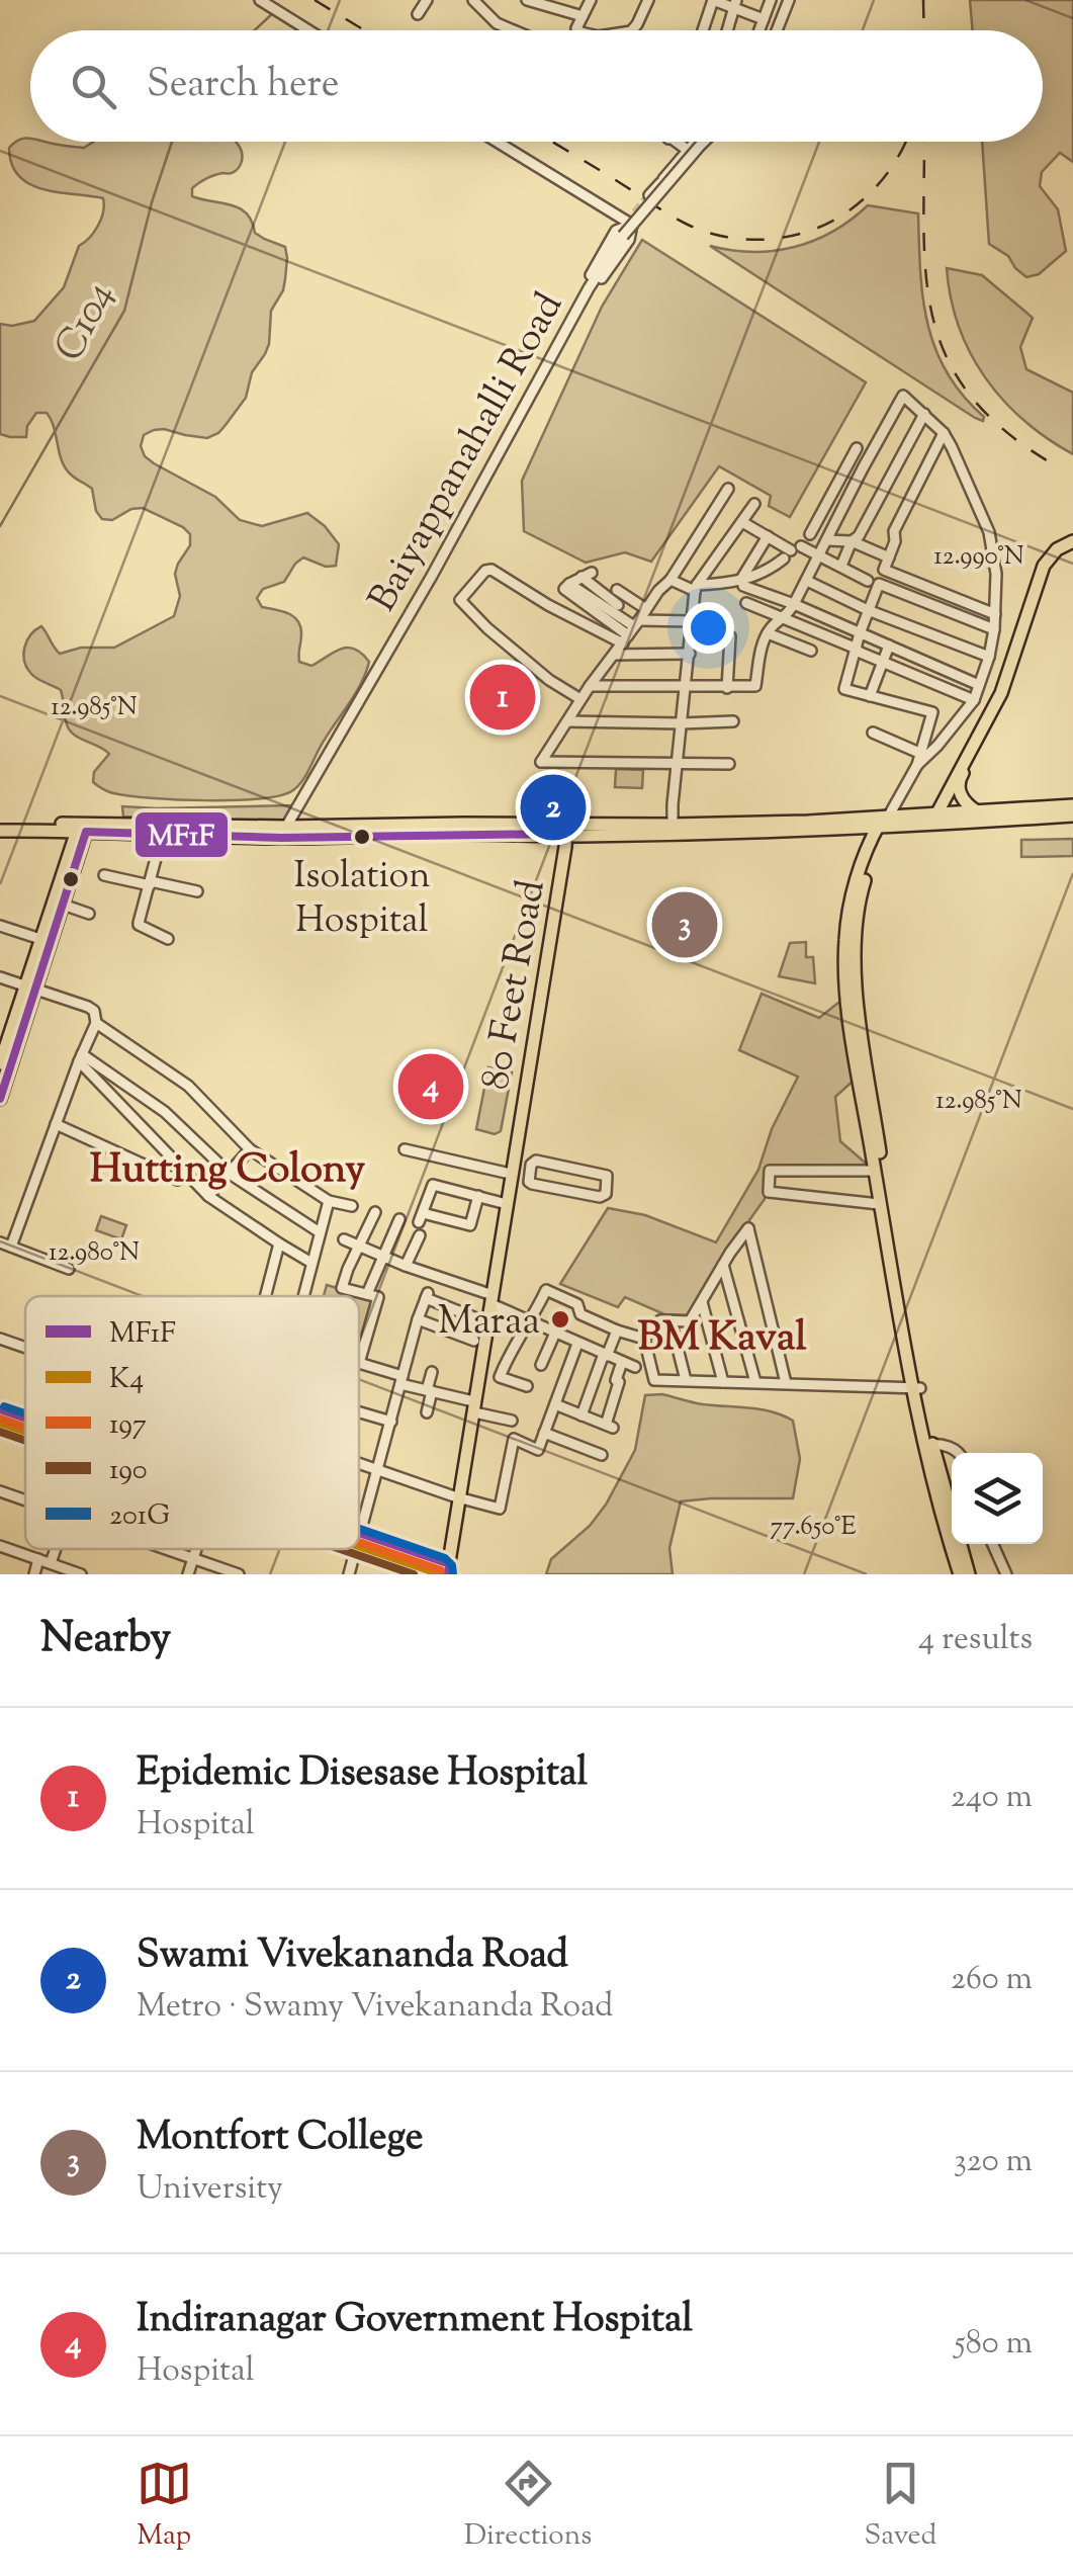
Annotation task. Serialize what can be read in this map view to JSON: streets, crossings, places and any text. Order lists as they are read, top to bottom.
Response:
{
  "streets": {
    "main road": ["80 Feet Road"],
    "street": ["Baiyappanahalli Road"]
  },
  "districts": ["Hutting Colony", "BM Kaval"],
  "water": ["C104"],
  "places": ["Isolation Hospital", "Maraa"],
  "lines": [
    "transit line MF1F",
    "transit line 201G",
    "transit line 197",
    "transit line K4",
    "transit line 190"
  ],
  "legend": [
    "MF1F",
    "K4",
    "197",
    "190",
    "201G"
  ],
  "page": {
    "search": "Search here",
    "pins": [
      "1",
      "2",
      "3",
      "4"
    ],
    "heading": ["Nearby", "4 results"],
    "list": [
      {
        "mark": "1",
        "name": "Epidemic Disesase Hospital",
        "note": "Hospital",
        "value": "240 m"
      },
      {
        "mark": "2",
        "name": "Swami Vivekananda Road",
        "note": "Metro · Swamy Vivekananda Road",
        "value": "260 m"
      },
      {
        "mark": "3",
        "name": "Montfort College",
        "note": "University",
        "value": "320 m"
      },
      {
        "mark": "4",
        "name": "Indiranagar Government Hospital",
        "note": "Hospital",
        "value": "580 m"
      }
    ],
    "nav": ["Map", "Directions", "Saved"]
  },
  "coordinates": [
    "12.990°N",
    "12.985°N",
    "12.980°N",
    "77.650°E"
  ]
}
